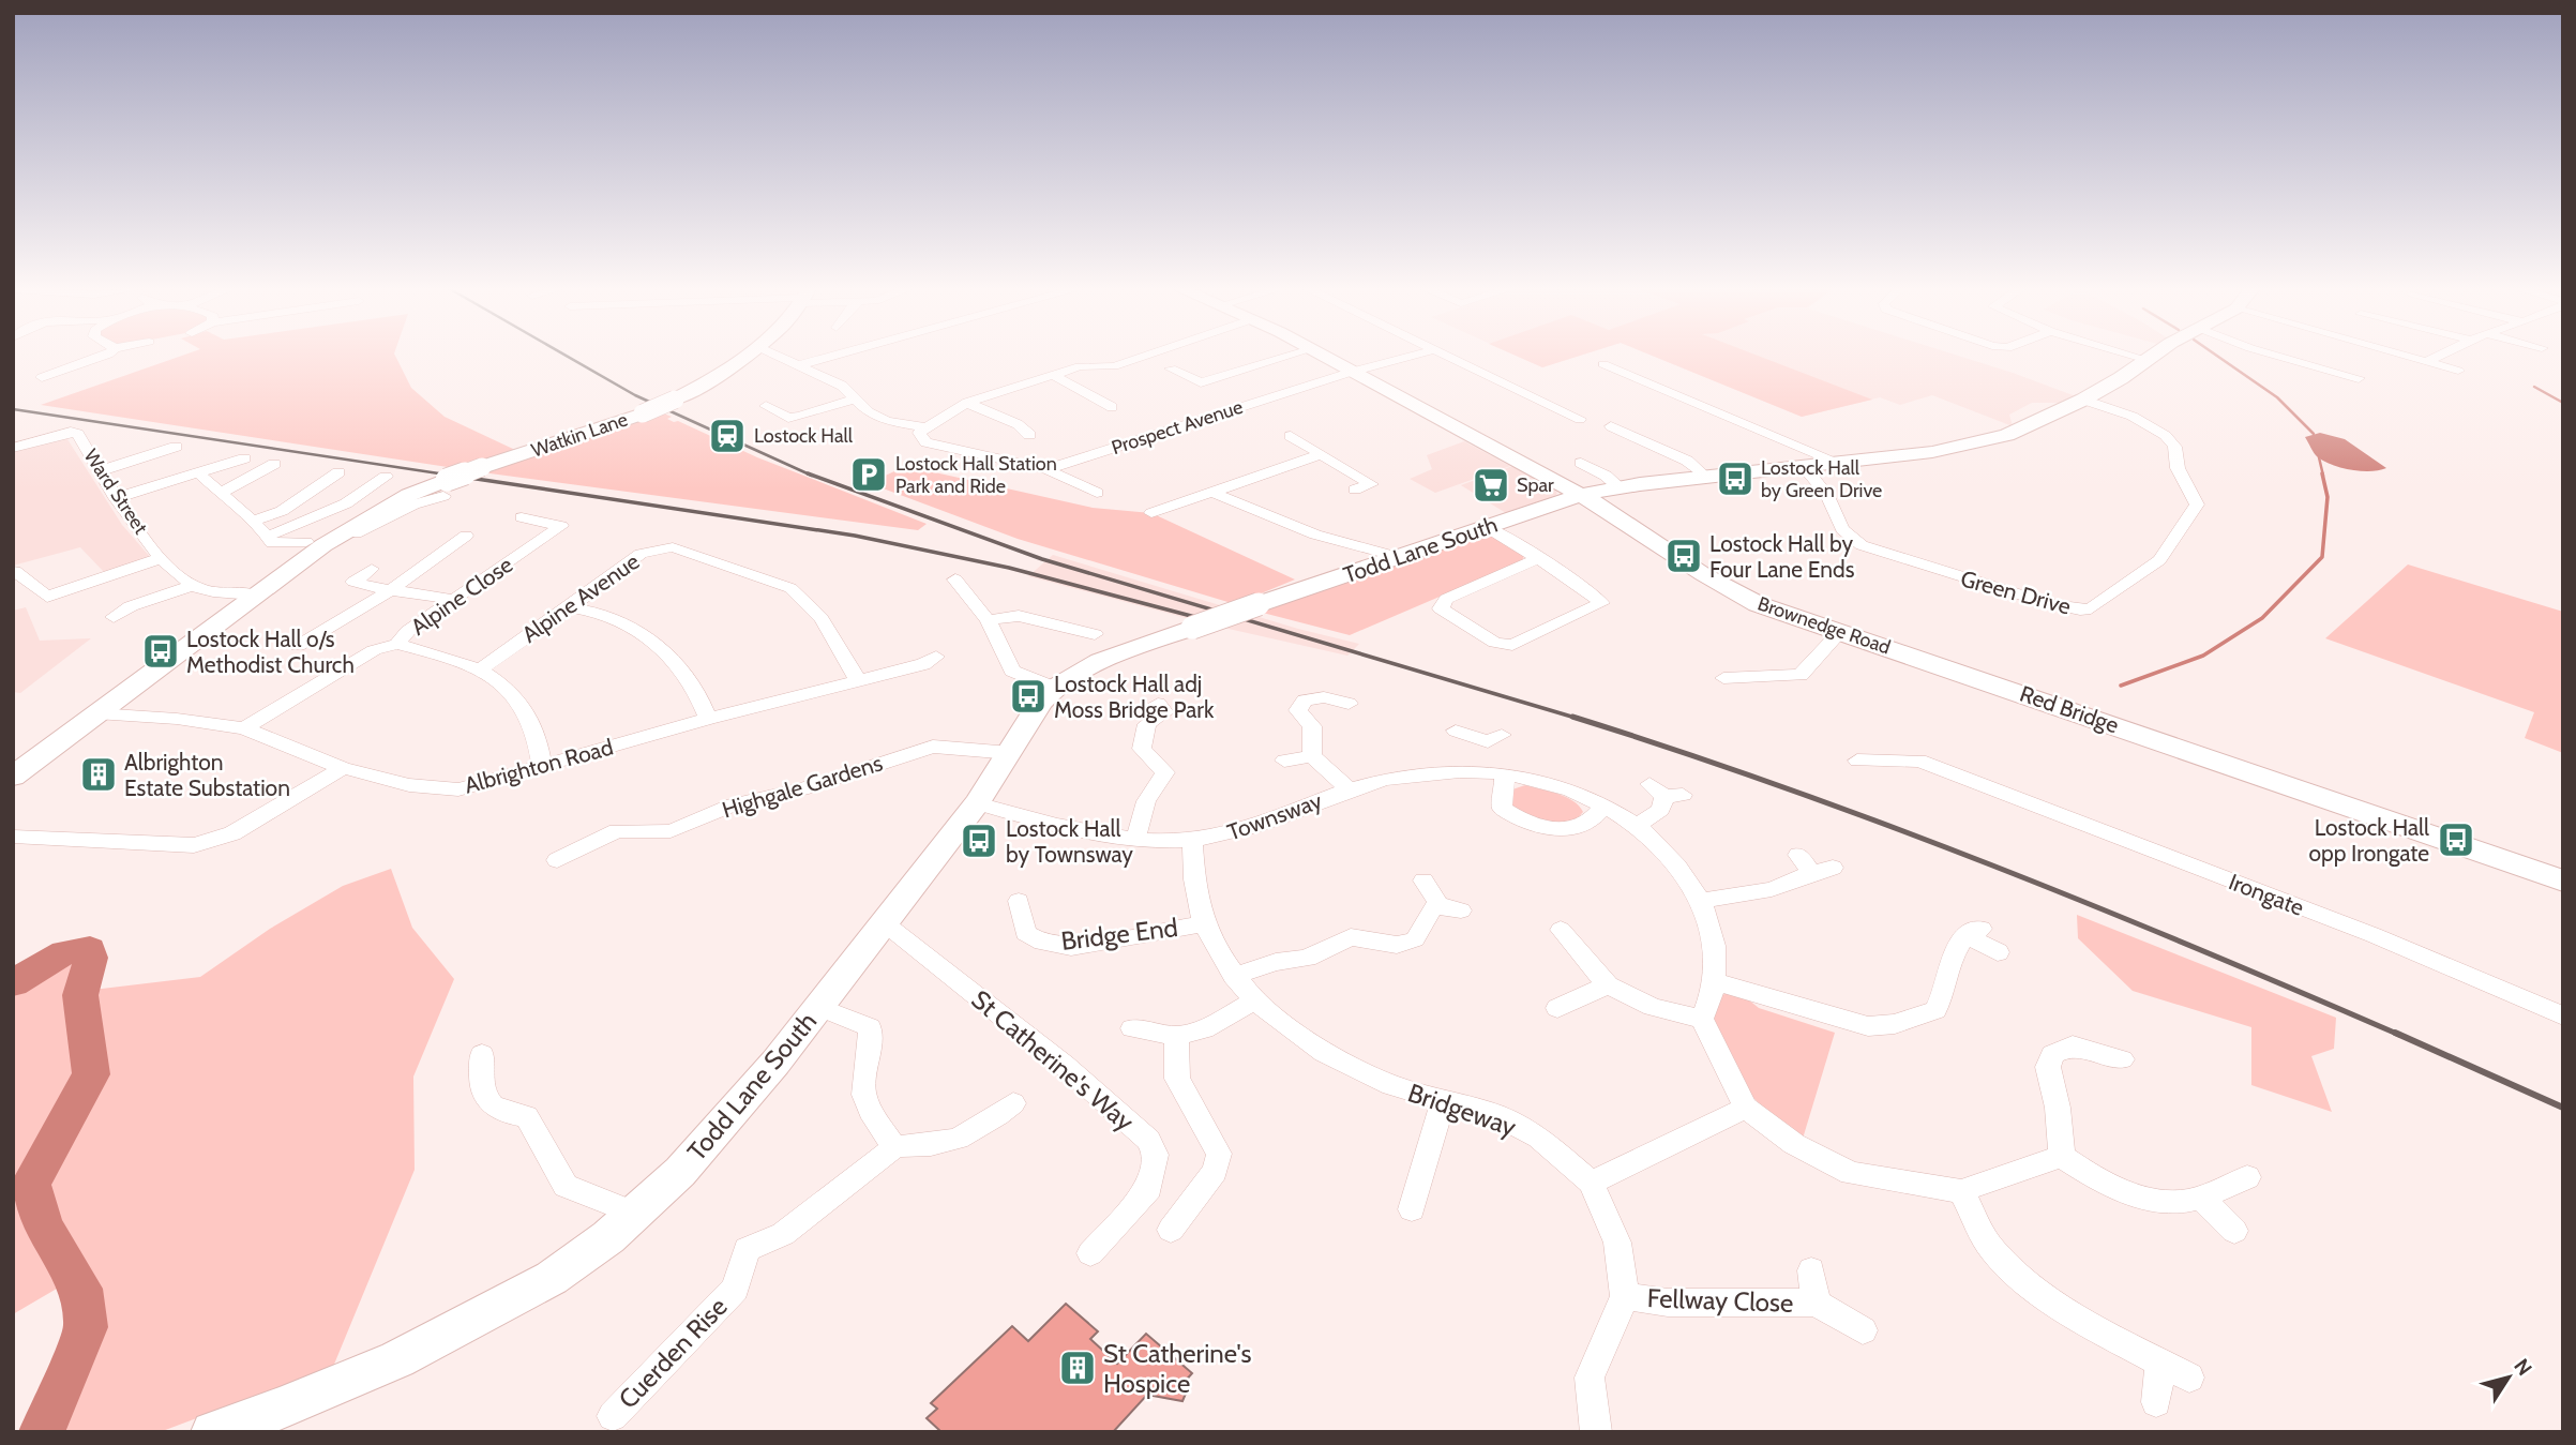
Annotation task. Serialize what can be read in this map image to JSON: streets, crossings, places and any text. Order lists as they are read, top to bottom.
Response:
{
  "streets": {
    "main road": [
      "Watkin Lane",
      "Todd Lane South",
      "Brownedge Road",
      "Red Bridge"
    ],
    "street": [
      "Prospect Avenue",
      "Ward Street",
      "Green Drive",
      "Alpine Close",
      "Alpine Avenue",
      "Albrighton Road",
      "Highgale Gardens",
      "Townsway",
      "Irongate",
      "Bridge End",
      "St Catherine's Way",
      "Bridgeway",
      "Fellway Close",
      "Cuerden Rise"
    ]
  },
  "crossings": [
    ["Prospect Avenue", "Brownedge Road"],
    ["Watkin Lane", "Albrighton Road"],
    ["Todd Lane South", "Green Drive"],
    ["Todd Lane South", "Brownedge Road"],
    ["Todd Lane South", "Highgale Gardens"],
    ["Todd Lane South", "Townsway"],
    ["Todd Lane South", "St Catherine's Way"],
    ["Alpine Avenue", "Albrighton Road"],
    ["Brownedge Road", "Red Bridge"],
    ["Townsway", "Bridgeway"],
    ["Bridge End", "Bridgeway"],
    ["Bridgeway", "Fellway Close"]
  ],
  "places": {
    "station": ["Lostock Hall"],
    "parking": ["Lostock Hall Station Park and Ride"],
    "bus stop": [
      "Lostock Hall by Green Drive",
      "Lostock Hall by Four Lane Ends",
      "Lostock Hall o/s Methodist Church",
      "Lostock Hall adj Moss Bridge Park",
      "Lostock Hall opp Irongate",
      "Lostock Hall by Townsway"
    ],
    "supermarket": ["Spar"],
    "building": ["Albrighton Estate Substation", "St Catherine's Hospice"]
  },
  "north": "top right"
}
